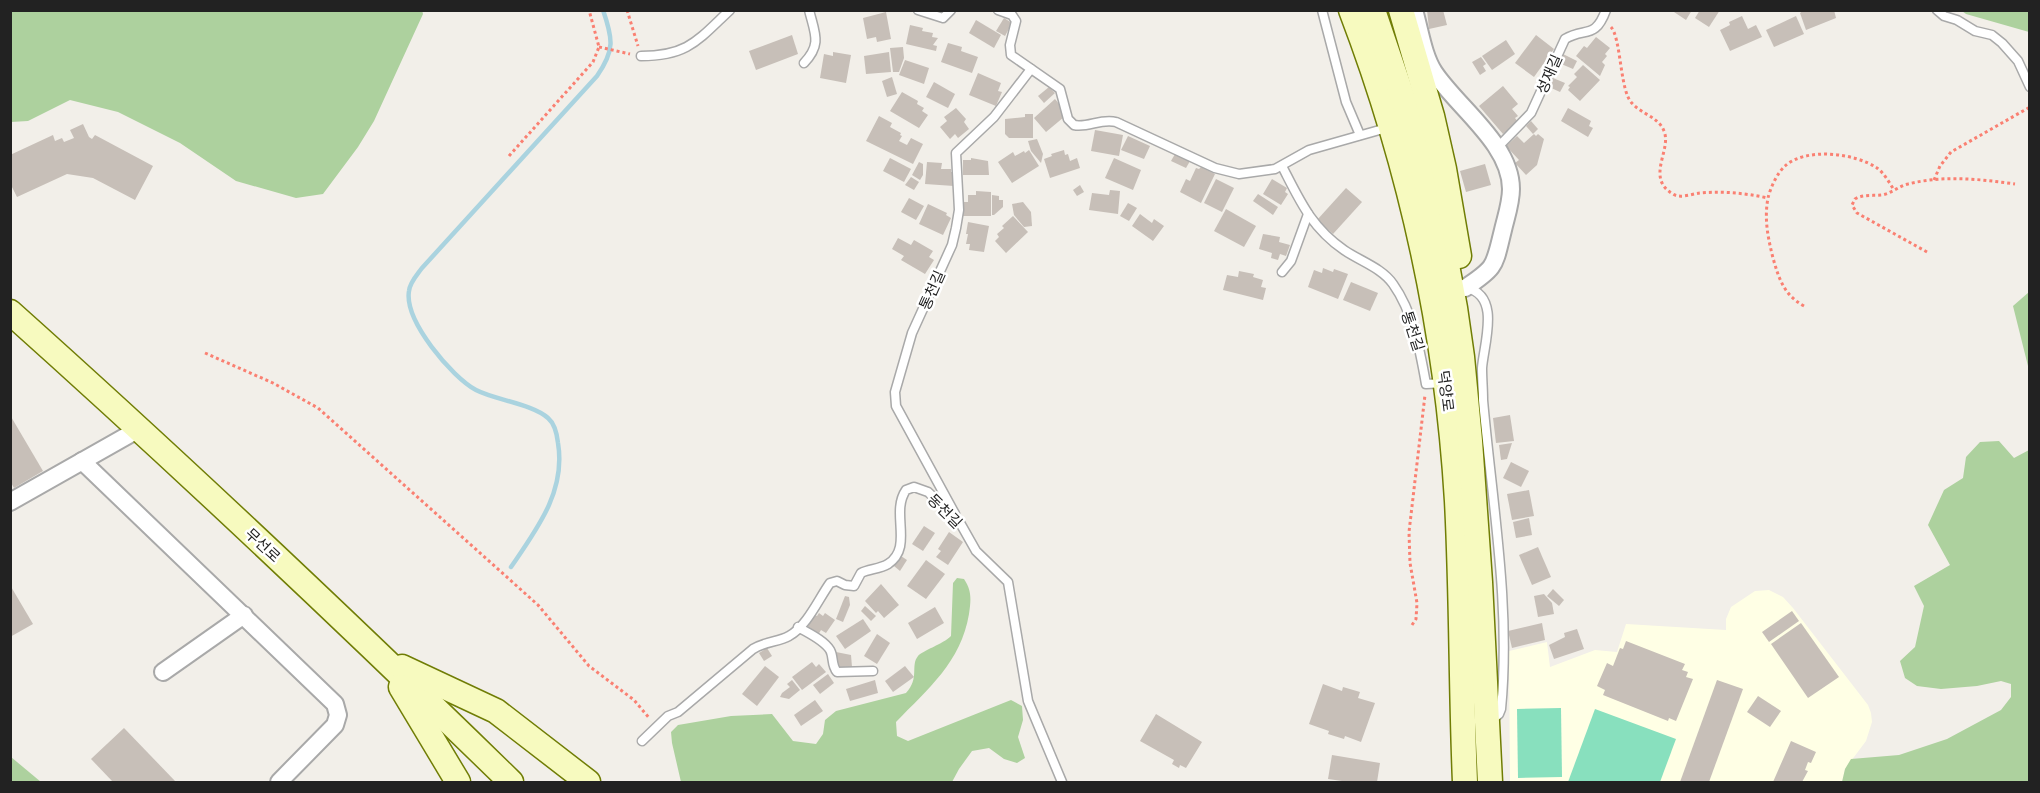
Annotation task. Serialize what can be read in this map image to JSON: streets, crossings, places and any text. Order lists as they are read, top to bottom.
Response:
{
  "streets": {
    "main road": ["덕양로", "무선로"],
    "lane": ["성재길", "통천길", "동천길"]
  },
  "crossings": [
    ["통천길", "덕양로"],
    ["통천길", "동천길"]
  ]
}
